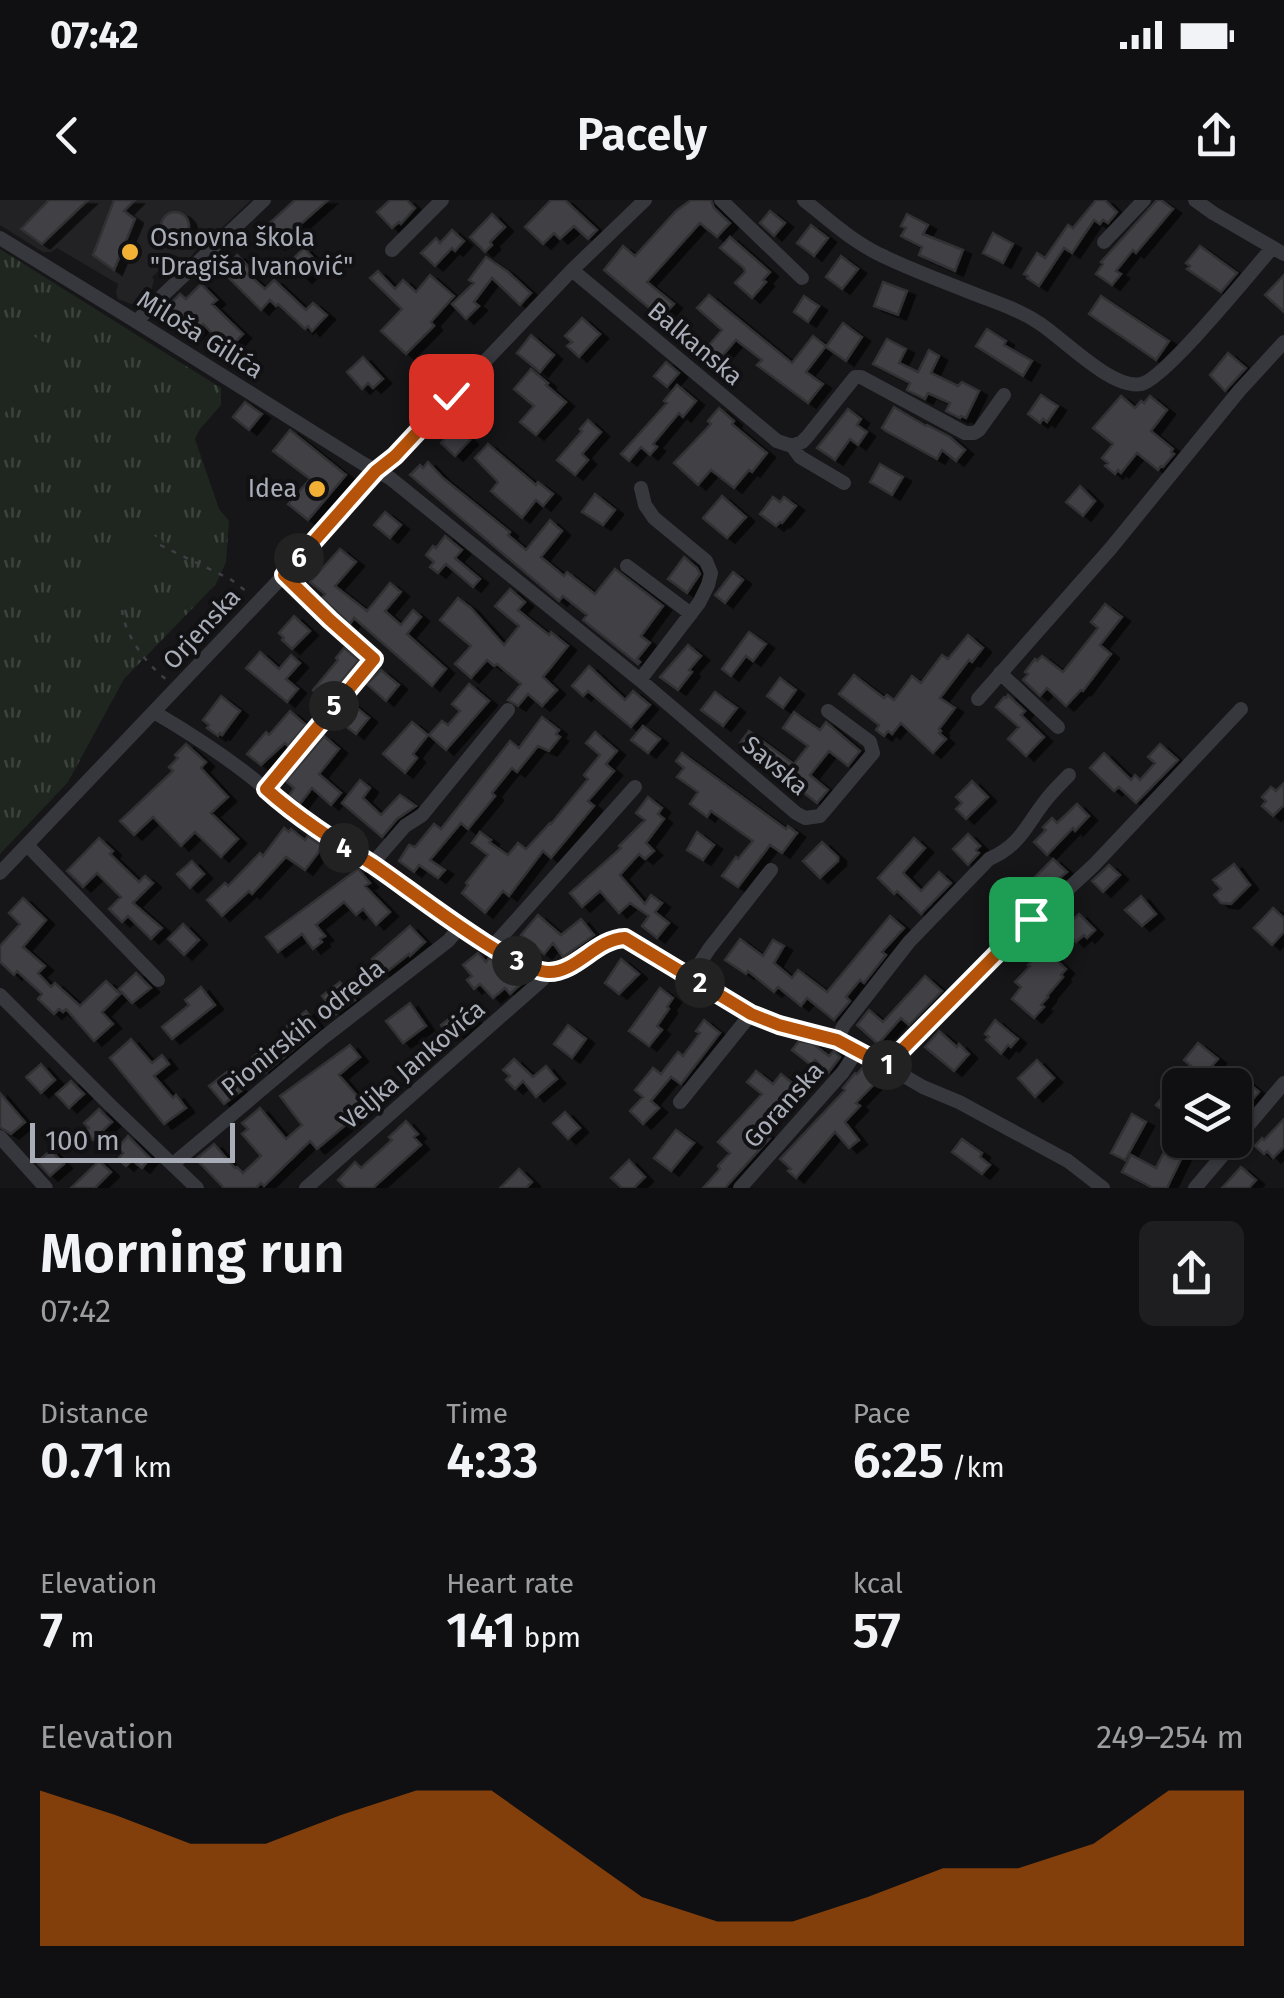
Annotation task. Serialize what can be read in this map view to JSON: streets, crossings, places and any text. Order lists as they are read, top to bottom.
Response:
{
  "streets": {
    "street": [
      "Miloša Gilića",
      "Balkanska",
      "Orjenska",
      "Savska",
      "Pionirskih odreda",
      "Veljka Jankovića",
      "Goranska"
    ]
  },
  "crossings": [
    ["Miloša Gilića", "Orjenska"],
    ["Miloša Gilića", "Savska"],
    ["Balkanska", "Orjenska"],
    ["Orjenska", "Savska"]
  ],
  "places": ["Osnovna škola \"Dragiša Ivanović\"", "Idea"],
  "scale_bar": "100 m",
  "page": {
    "status": "07:42",
    "header": "Pacely",
    "pins": [
      "6",
      "5",
      "4",
      "3",
      "2",
      "1"
    ],
    "scale": "100 m",
    "heading": ["Morning run", "07:42"],
    "stats": [
      ["Distance", "0.71 km"],
      ["Time", "4:33"],
      ["Pace", "6:25 /km"],
      ["Elevation", "7 m"],
      ["Heart rate", "141 bpm"],
      ["kcal", "57"]
    ],
    "chart": ["Elevation", "249–254 m"]
  }
}
